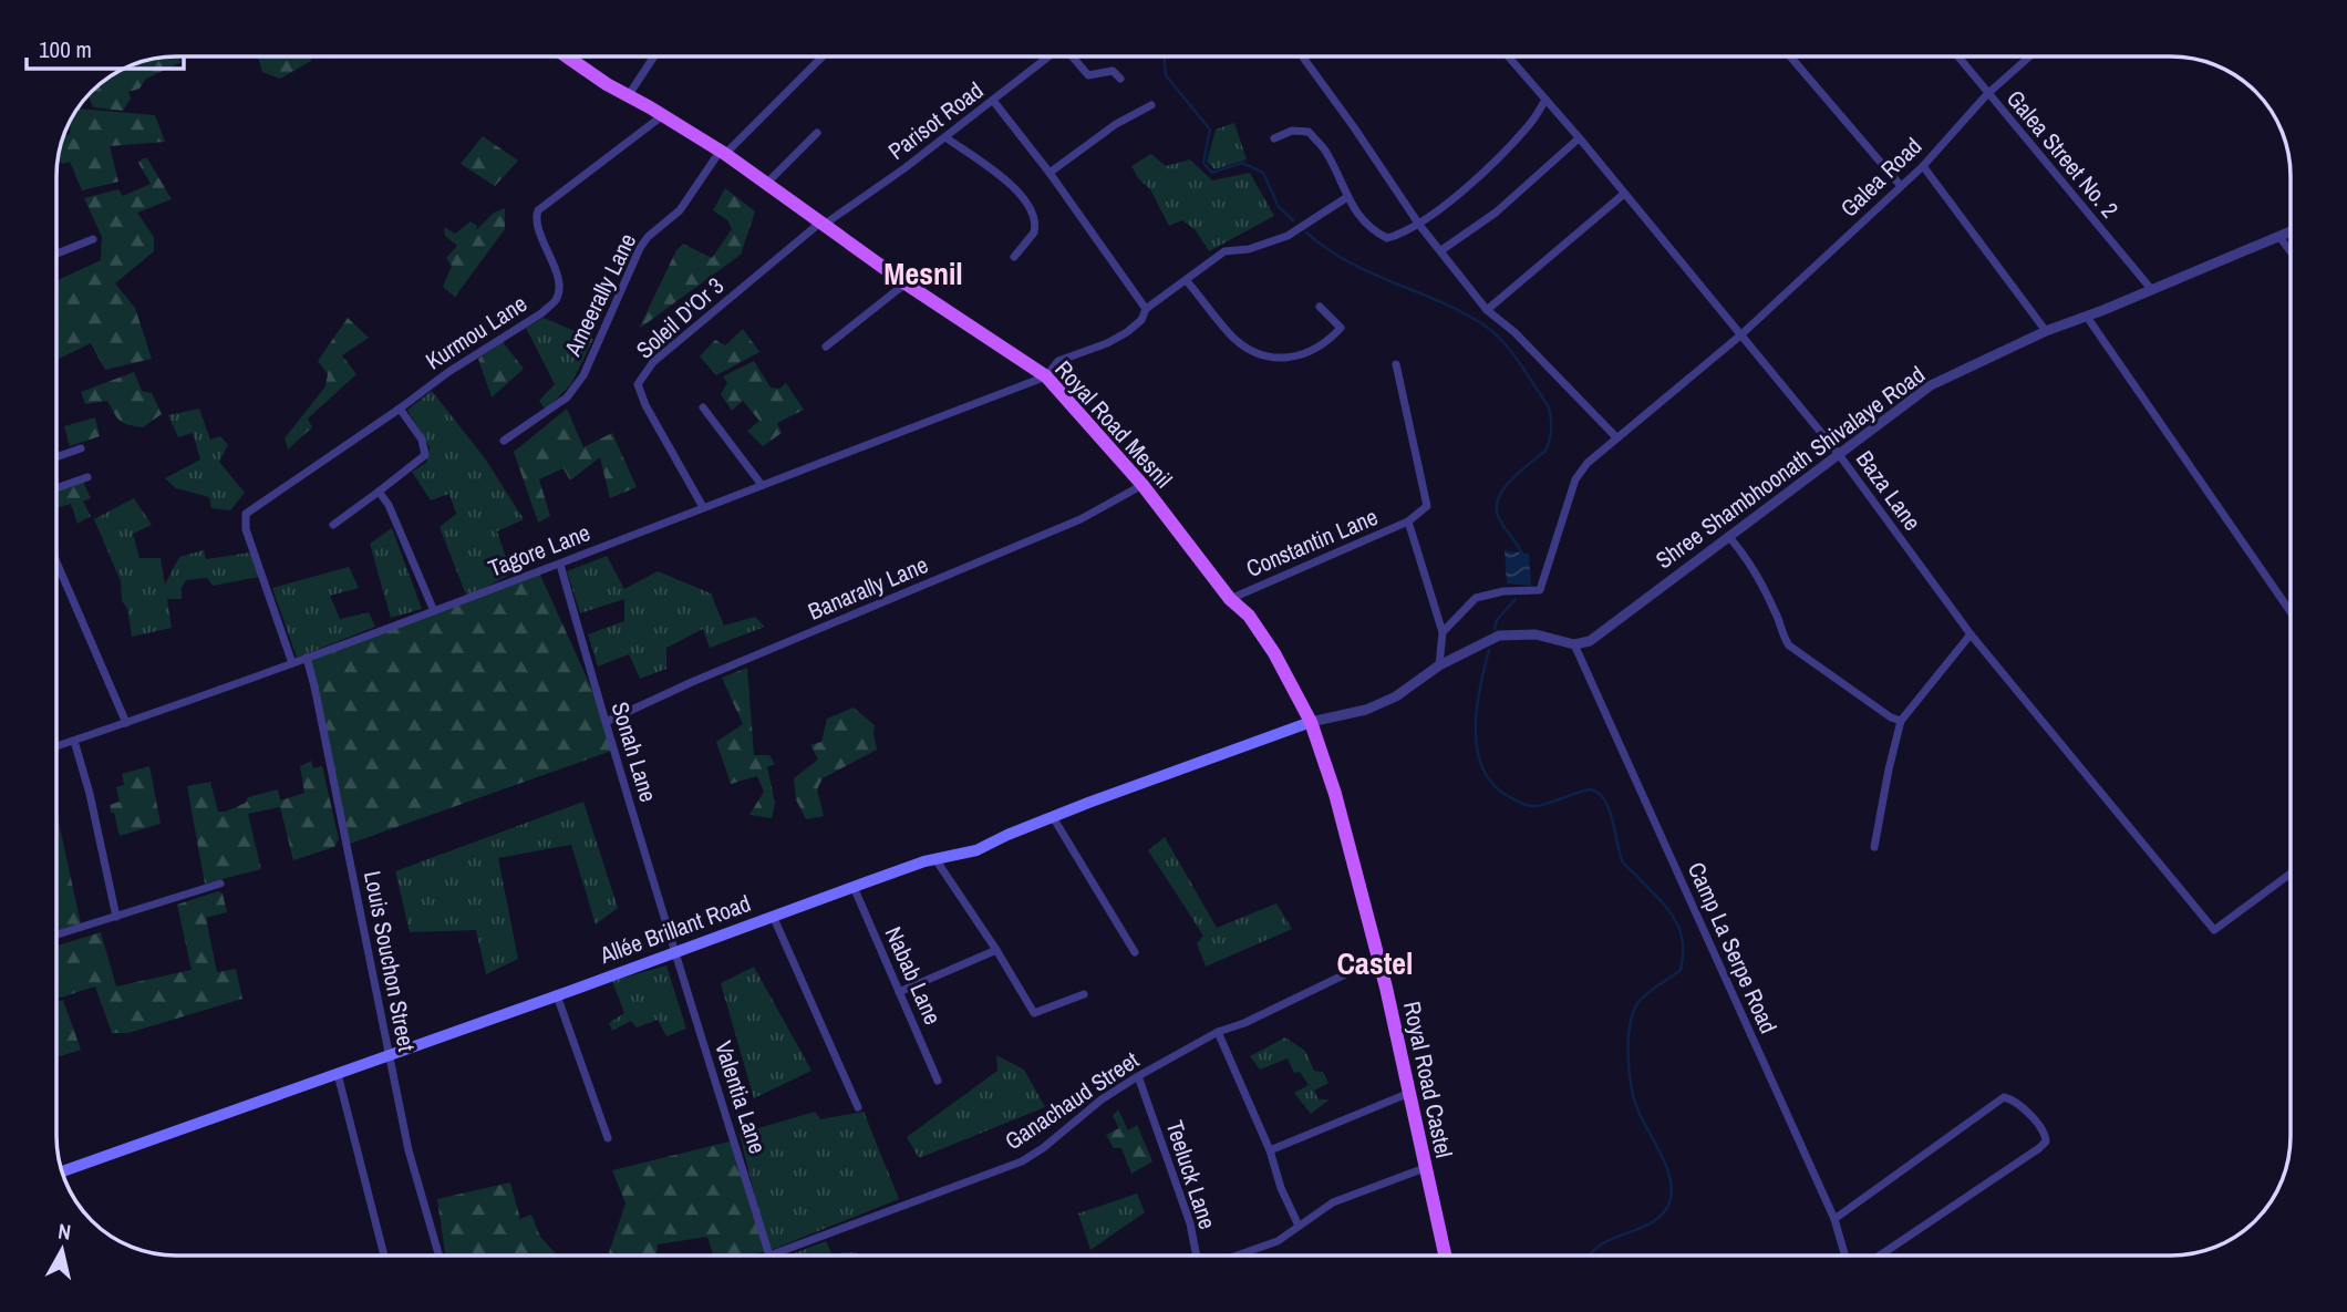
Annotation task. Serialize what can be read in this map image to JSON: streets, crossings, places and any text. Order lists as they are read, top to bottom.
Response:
{
  "streets": {
    "main road": ["Royal Road Mesnil", "Allée Brillant Road", "Royal Road Castel"],
    "street": [
      "Parisot Road",
      "Galea Street No. 2",
      "Galea Road",
      "Ameerally Lane",
      "Soleil D'Or 3",
      "Kurmou Lane",
      "Shree Shambhoonath Shivalaye Road",
      "Baza Lane",
      "Constantin Lane",
      "Tagore Lane",
      "Banarally Lane",
      "Sonah Lane",
      "Camp La Serpe Road",
      "Louis Souchon Street",
      "Nabab Lane",
      "Valentia Lane",
      "Ganachaud Street",
      "Teeluck Lane"
    ]
  },
  "crossings": [
    ["Parisot Road", "Soleil D'Or 3"],
    ["Parisot Road", "Royal Road Mesnil"],
    ["Galea Street No. 2", "Galea Road"],
    ["Galea Street No. 2", "Shree Shambhoonath Shivalaye Road"],
    ["Galea Road", "Baza Lane"],
    ["Ameerally Lane", "Royal Road Mesnil"],
    ["Soleil D'Or 3", "Royal Road Mesnil"],
    ["Soleil D'Or 3", "Tagore Lane"],
    ["Kurmou Lane", "Royal Road Mesnil"],
    ["Kurmou Lane", "Tagore Lane"],
    ["Royal Road Mesnil", "Constantin Lane"],
    ["Royal Road Mesnil", "Tagore Lane"],
    ["Royal Road Mesnil", "Banarally Lane"],
    ["Royal Road Mesnil", "Allée Brillant Road"],
    ["Royal Road Mesnil", "Royal Road Castel"],
    ["Shree Shambhoonath Shivalaye Road", "Baza Lane"],
    ["Shree Shambhoonath Shivalaye Road", "Camp La Serpe Road"],
    ["Tagore Lane", "Sonah Lane"],
    ["Tagore Lane", "Louis Souchon Street"],
    ["Banarally Lane", "Sonah Lane"],
    ["Sonah Lane", "Allée Brillant Road"],
    ["Sonah Lane", "Valentia Lane"],
    ["Allée Brillant Road", "Louis Souchon Street"],
    ["Allée Brillant Road", "Nabab Lane"],
    ["Allée Brillant Road", "Royal Road Castel"],
    ["Allée Brillant Road", "Valentia Lane"],
    ["Royal Road Castel", "Ganachaud Street"],
    ["Royal Road Castel", "Teeluck Lane"],
    ["Valentia Lane", "Ganachaud Street"],
    ["Ganachaud Street", "Teeluck Lane"]
  ],
  "districts": ["Mesnil", "Castel"],
  "scale_bar": "100 m",
  "north": "top"
}
